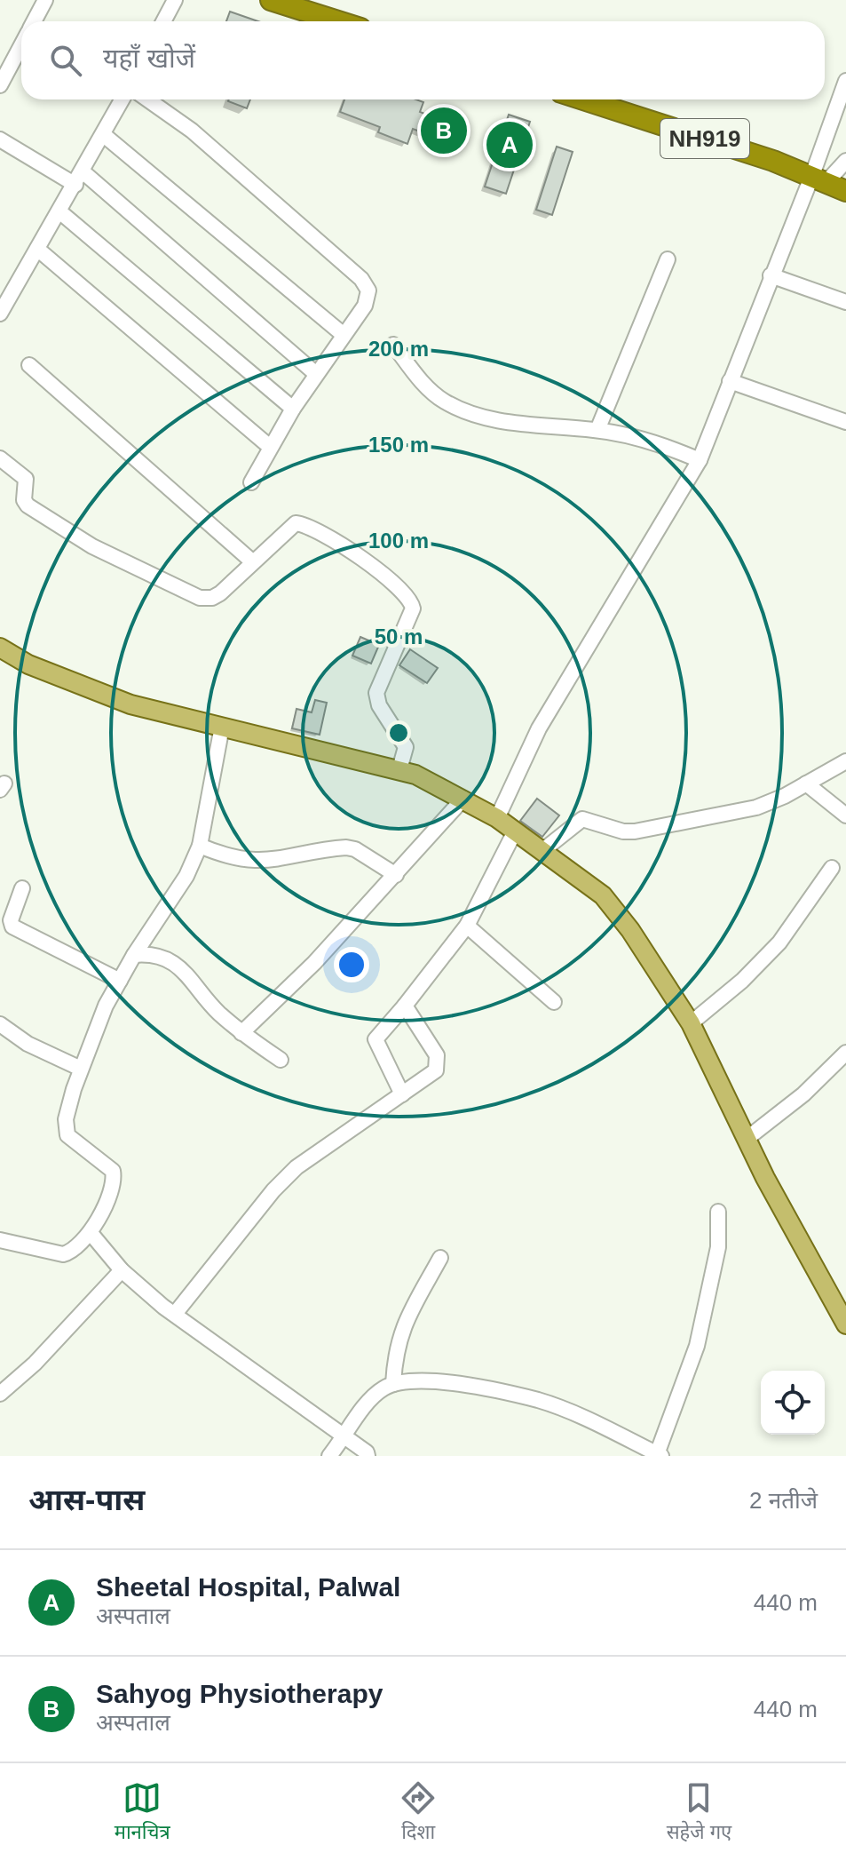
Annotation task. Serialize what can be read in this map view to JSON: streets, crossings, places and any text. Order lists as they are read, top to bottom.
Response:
{
  "streets": {
    "highway": ["NH919"]
  },
  "page": {
    "search": "यहाँ खोजें",
    "pins": ["B", "A"],
    "heading": ["आस-पास", "2 नतीजे"],
    "list": [
      {
        "mark": "A",
        "name": "Sheetal Hospital, Palwal",
        "note": "अस्पताल",
        "value": "440 m"
      },
      {
        "mark": "B",
        "name": "Sahyog Physiotherapy",
        "note": "अस्पताल",
        "value": "440 m"
      }
    ],
    "nav": ["मानचित्र", "दिशा", "सहेजे गए"]
  },
  "rings": [
    "200 m",
    "150 m",
    "100 m",
    "50 m"
  ]
}
